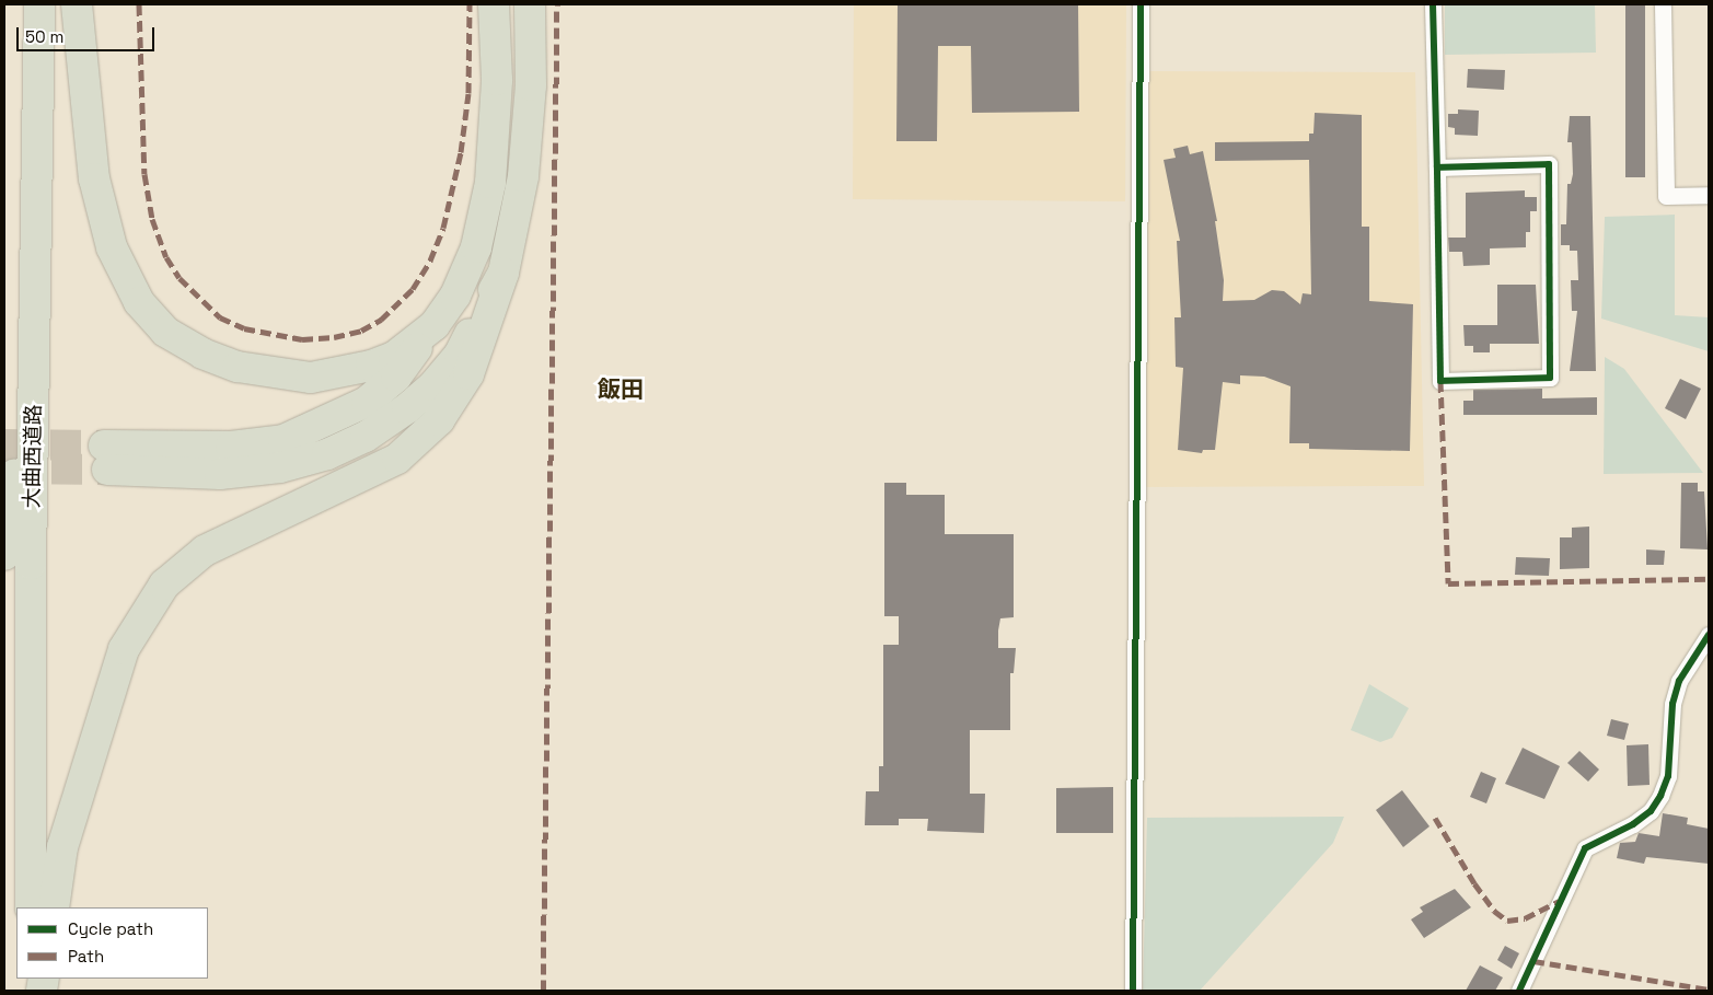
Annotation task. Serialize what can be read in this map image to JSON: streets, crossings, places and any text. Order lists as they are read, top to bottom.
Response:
{
  "streets": {
    "highway": ["大曲西道路"]
  },
  "districts": ["飯田"],
  "legend": ["Cycle path", "Path"],
  "scale_bar": "50 m"
}
